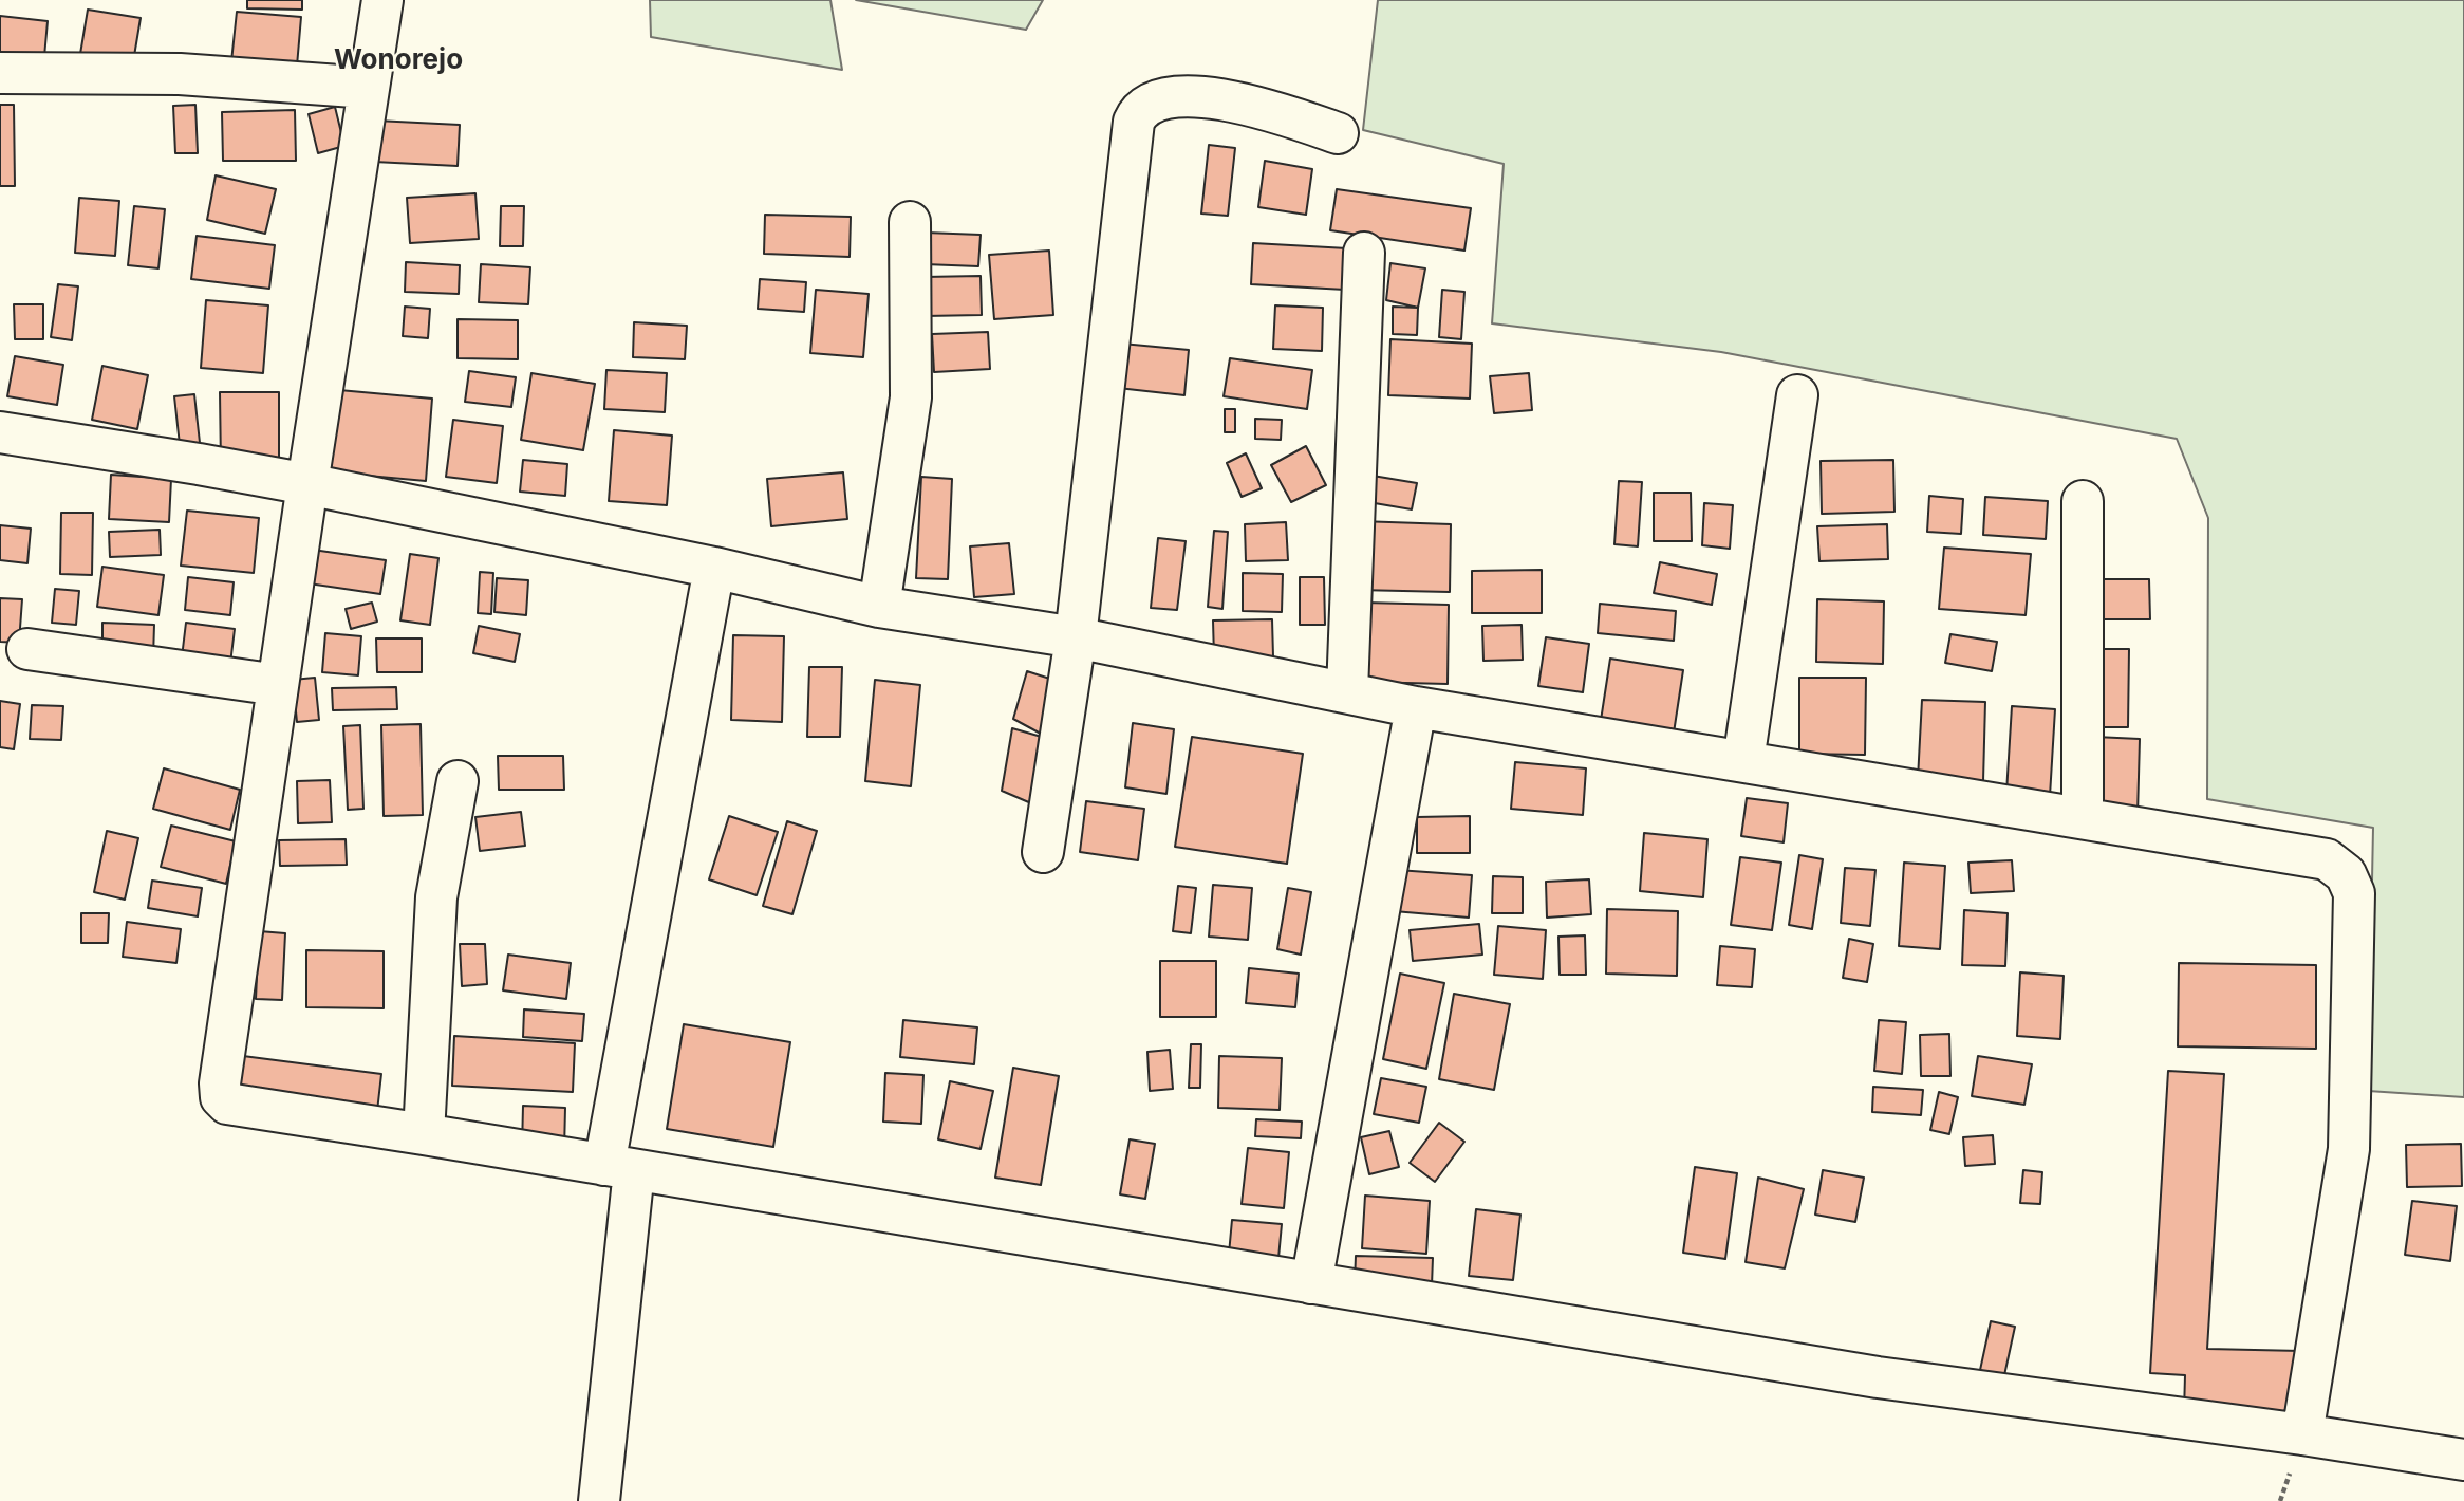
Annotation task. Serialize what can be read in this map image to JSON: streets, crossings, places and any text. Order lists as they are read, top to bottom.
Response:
{
  "districts": ["Wonorejo"]
}
